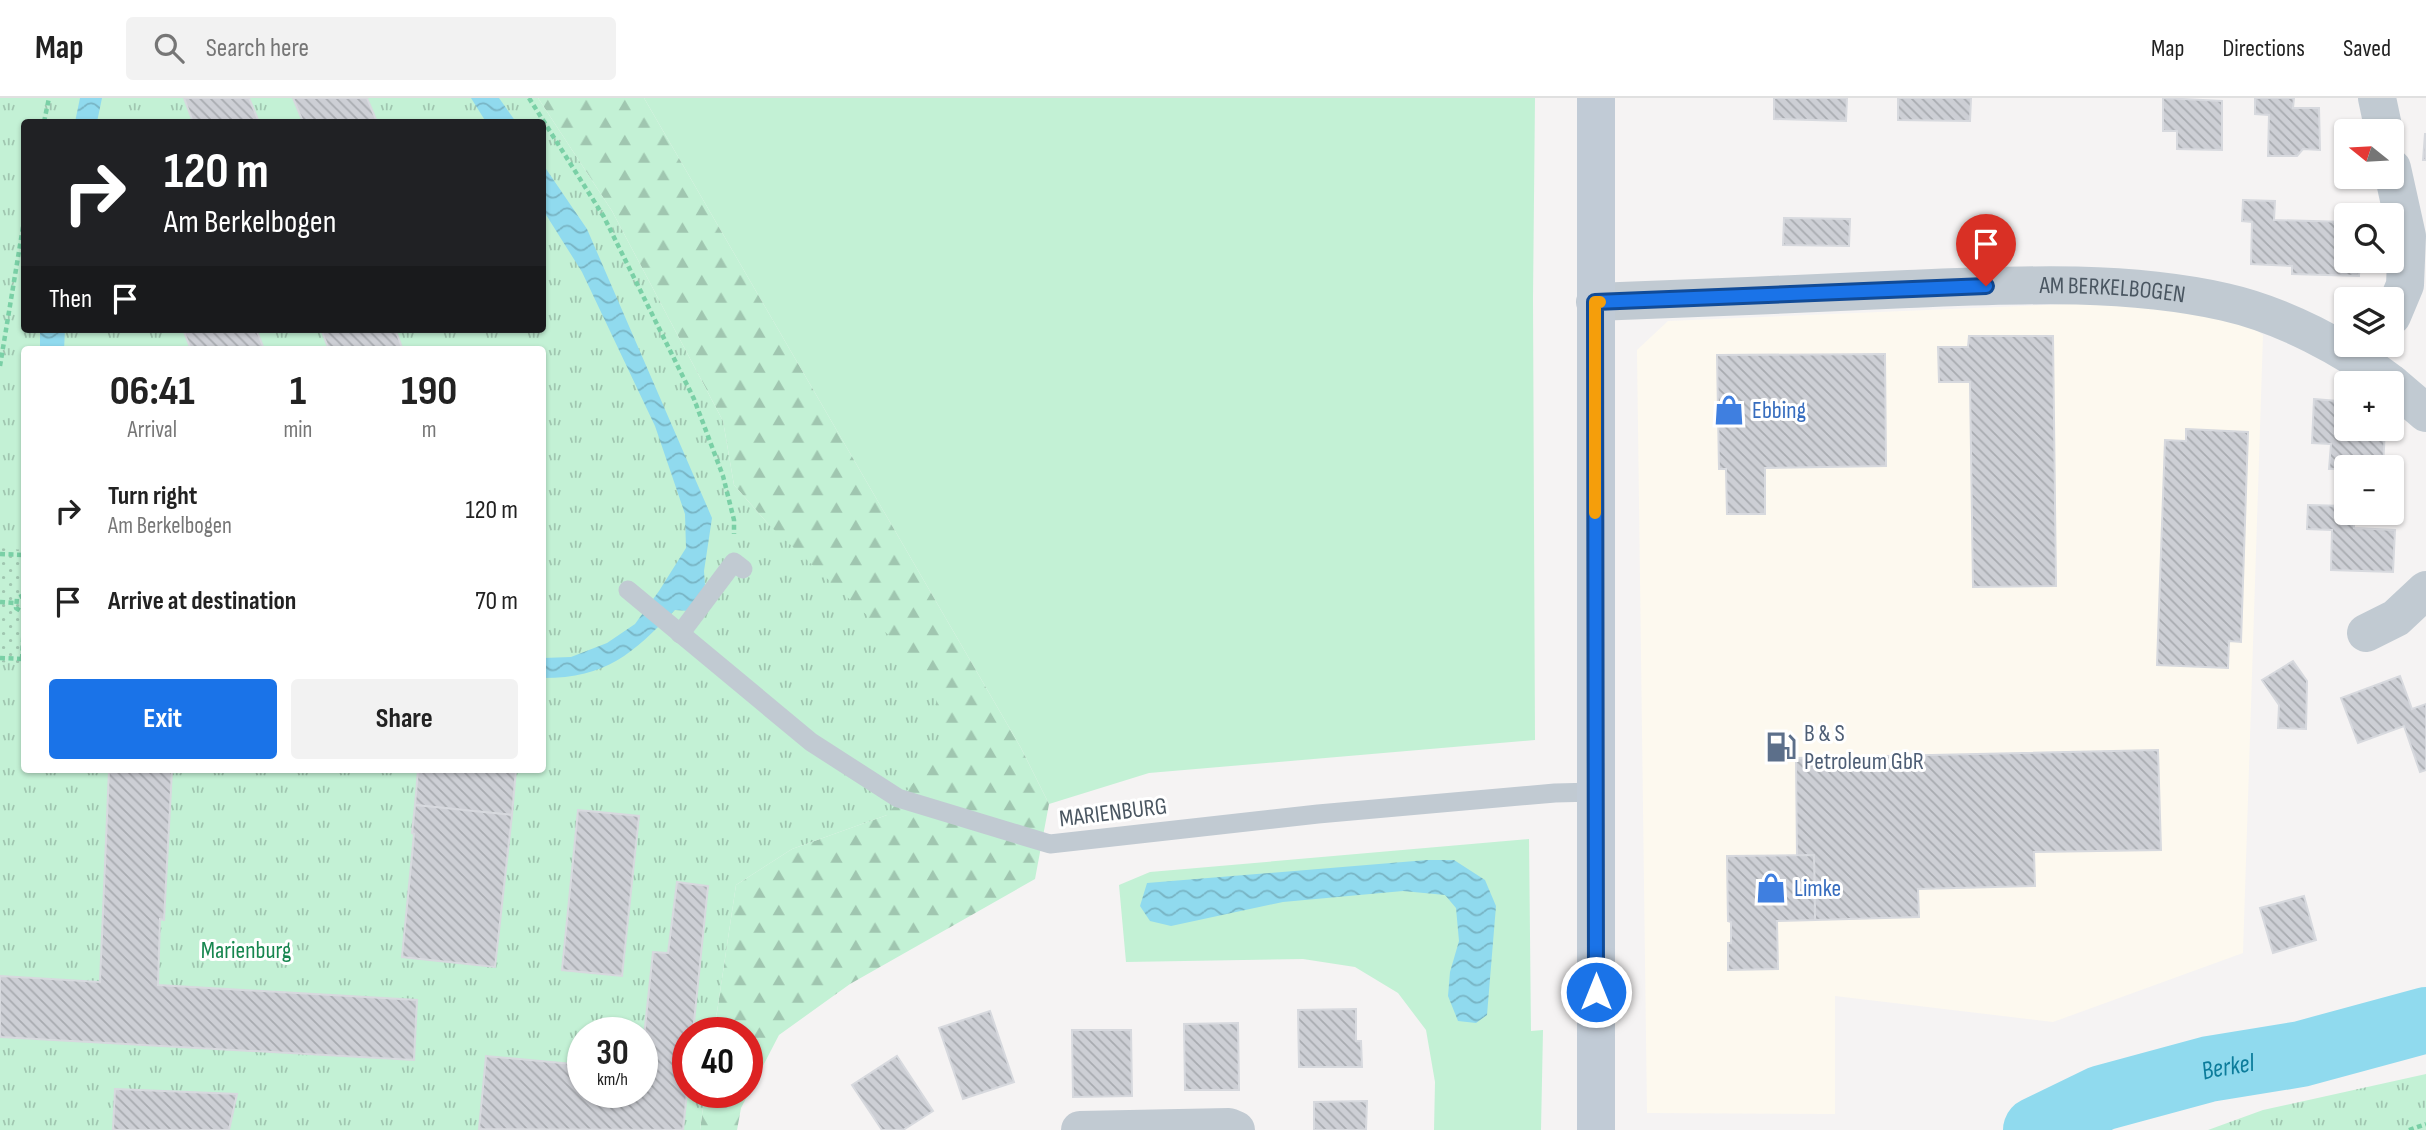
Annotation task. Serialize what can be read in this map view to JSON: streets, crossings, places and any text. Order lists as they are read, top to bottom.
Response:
{
  "streets": {
    "street": ["AM BERKELBOGEN"],
    "lane": ["MARIENBURG"]
  },
  "water": ["Berkel"],
  "parks": ["Marienburg"],
  "places": {
    "shop": ["Ebbing", "Limke"],
    "fuel station": ["B & S Petroleum GbR"]
  },
  "north": "left",
  "page": {
    "header": "Map",
    "search": "Search here",
    "nav": ["Map", "Directions", "Saved"],
    "map_buttons": ["+", "−"],
    "turn": ["120 m", "Am Berkelbogen"],
    "then": "Then",
    "eta": [
      "06:41",
      "Arrival",
      "1",
      "min",
      "190",
      "m"
    ],
    "list": [
      {
        "name": "Turn right",
        "note": "Am Berkelbogen",
        "value": "120 m"
      },
      {
        "name": "Arrive at destination",
        "value": "70 m"
      }
    ],
    "buttons": ["Exit", "Share"],
    "speed": "30 km/h",
    "limit": "40"
  }
}
